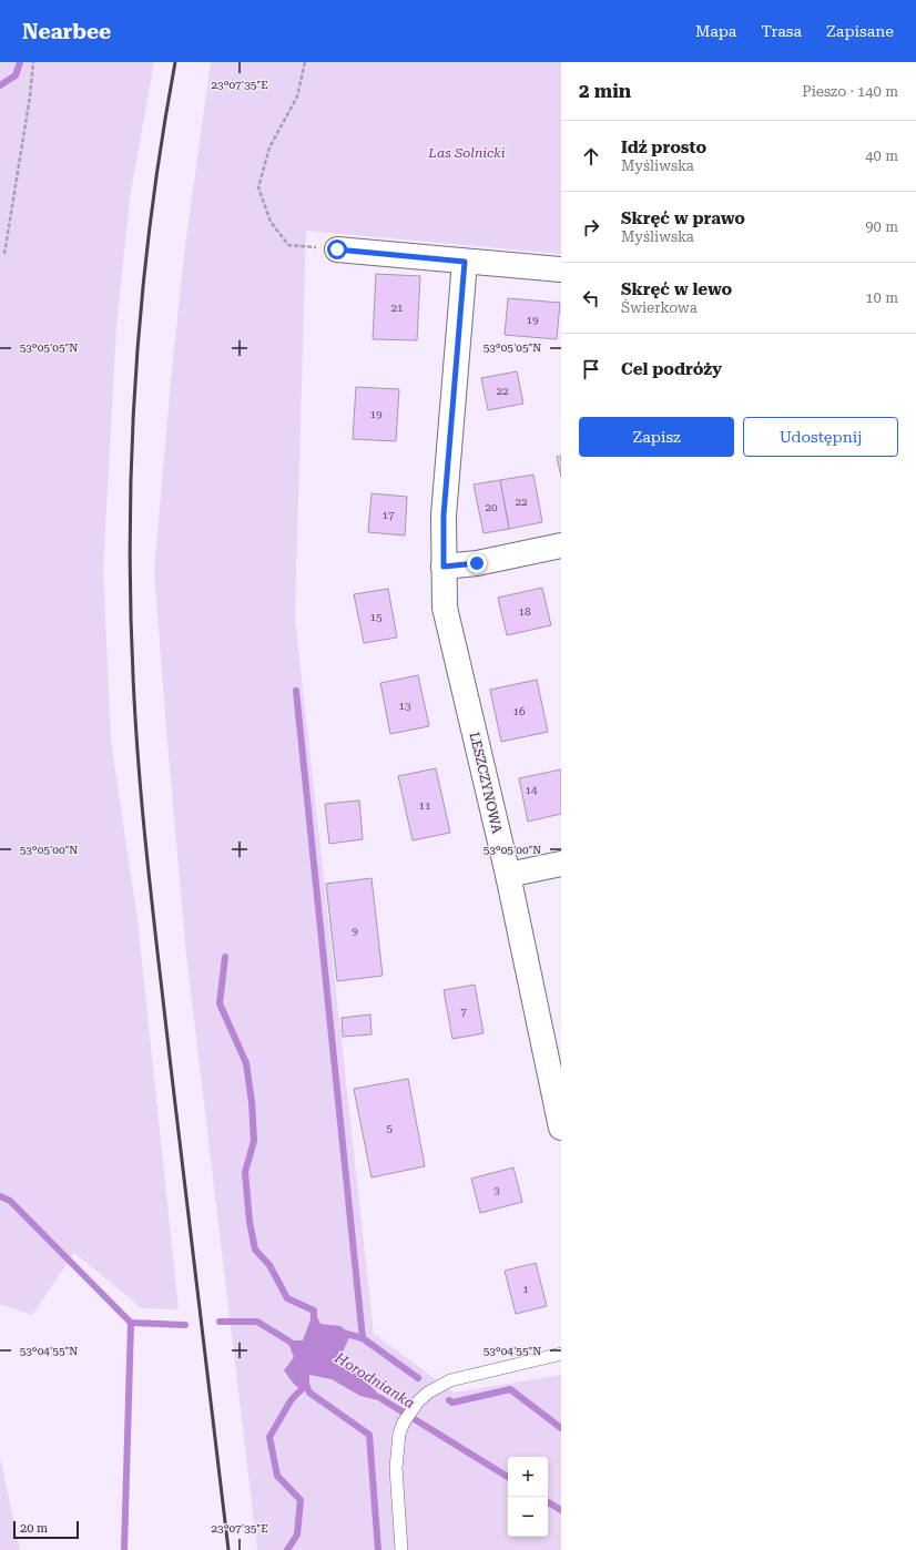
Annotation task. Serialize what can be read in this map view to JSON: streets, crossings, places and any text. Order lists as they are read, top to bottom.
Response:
{
  "streets": {
    "street": ["LESZCZYNOWA"]
  },
  "water": ["Horodnianka"],
  "parks": ["Las Solnicki"],
  "house_numbers": [
    "21",
    "19",
    "22",
    "19",
    "22",
    "20",
    "17",
    "18",
    "15",
    "13",
    "16",
    "14",
    "11",
    "9",
    "7",
    "5",
    "3",
    "1"
  ],
  "scale_bar": "20 m",
  "page": {
    "header": "Nearbee",
    "nav": ["Mapa", "Trasa", "Zapisane"],
    "heading": ["2 min", "Pieszo · 140 m"],
    "list": [
      ["Idź prosto", "Myśliwska", "40 m"],
      ["Skręć w prawo", "Myśliwska", "90 m"],
      ["Skręć w lewo", "Świerkowa", "10 m"],
      "Cel podróży"
    ],
    "buttons": ["Zapisz", "Udostępnij"],
    "map_buttons": ["+", "−"],
    "scale": "20 m"
  },
  "coordinates": [
    "23°07'35\"E",
    "53°05'05\"N",
    "53°05'00\"N",
    "53°04'55\"N"
  ]
}
